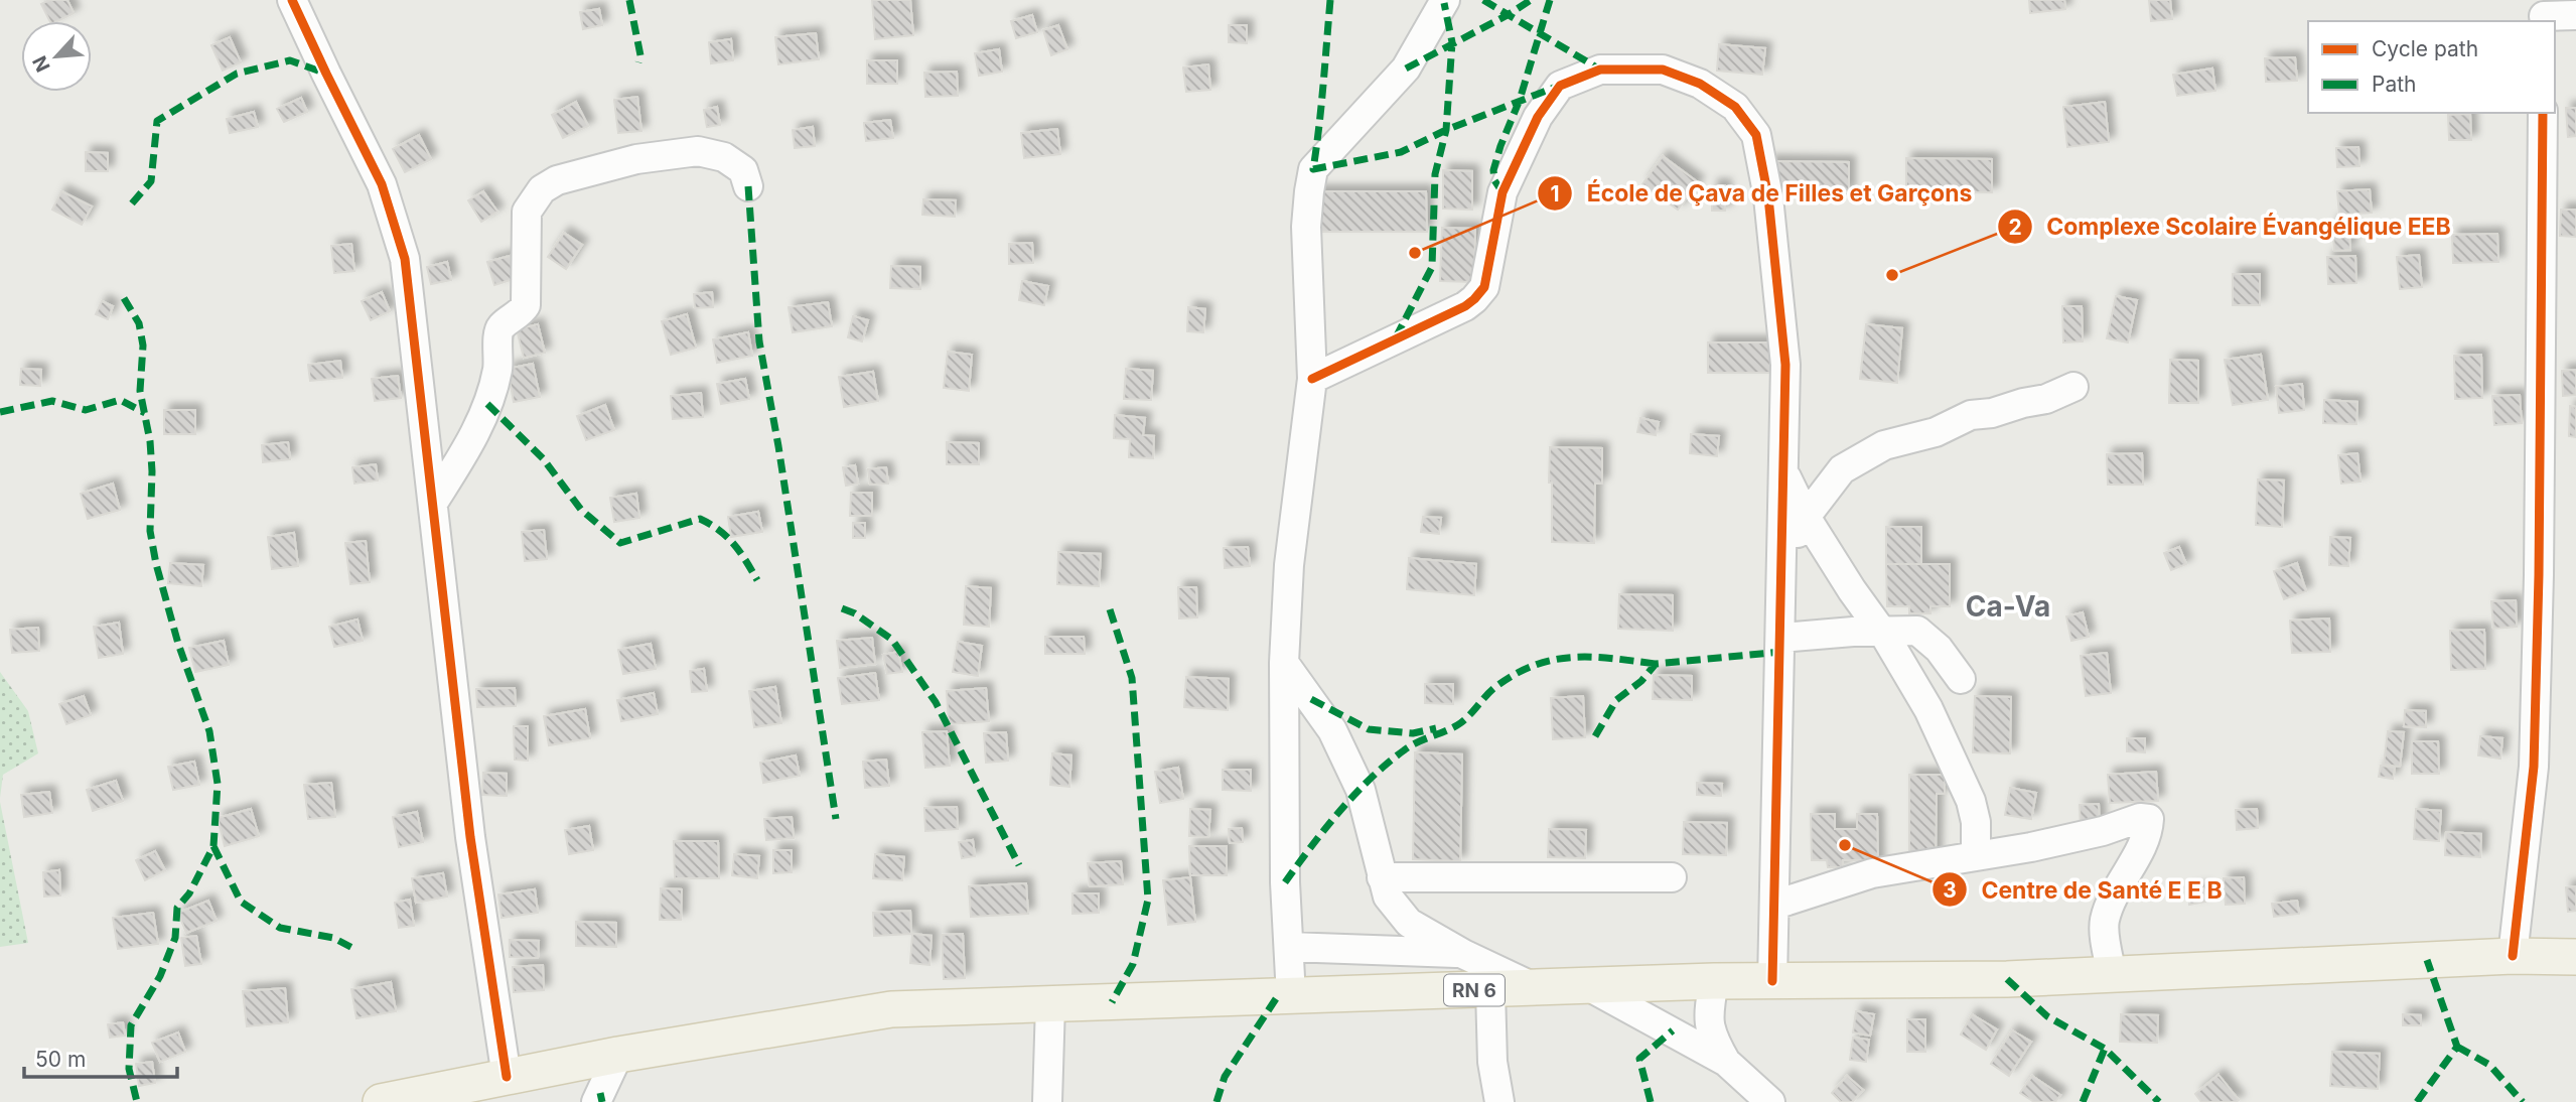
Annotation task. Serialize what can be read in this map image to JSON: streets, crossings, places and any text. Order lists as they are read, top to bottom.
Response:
{
  "streets": {
    "main road": ["RN 6"]
  },
  "districts": ["Ca-Va"],
  "places": ["École de Çava de Filles et Garçons", "Complexe Scolaire Évangélique EEB", "Centre de Santé E E B"],
  "legend": ["Cycle path", "Path"],
  "scale_bar": "50 m",
  "north": "bottom left"
}
